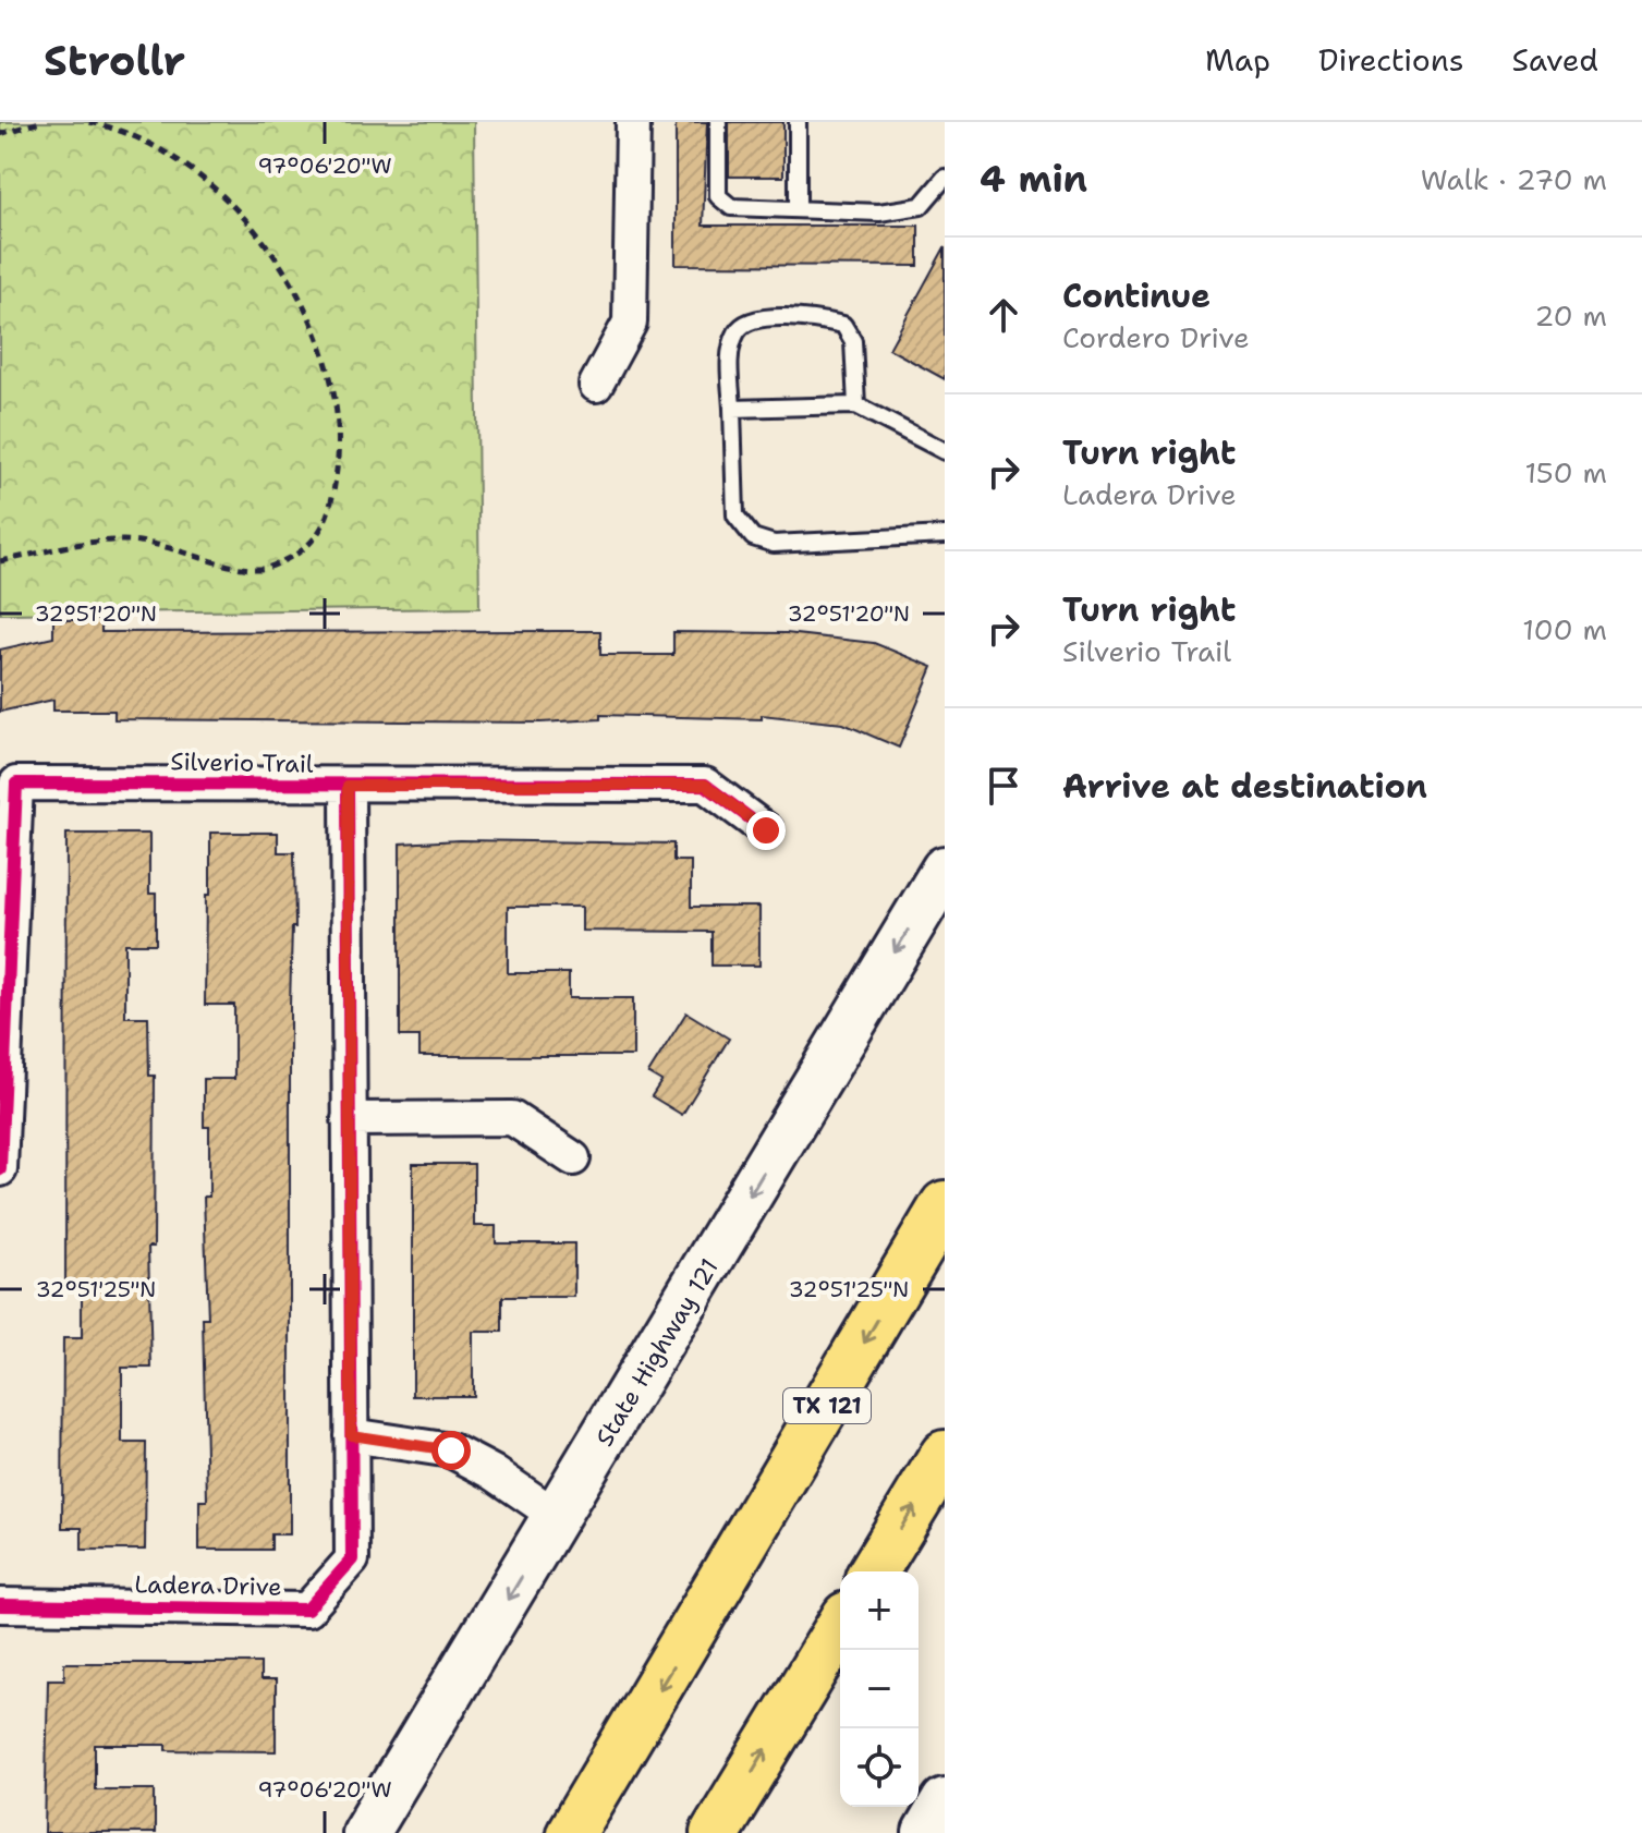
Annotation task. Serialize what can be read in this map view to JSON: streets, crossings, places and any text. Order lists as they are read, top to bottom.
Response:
{
  "streets": {
    "highway": ["TX 121"],
    "main road": ["State Highway 121"],
    "street": ["Silverio Trail", "Ladera Drive"]
  },
  "crossings": [
    ["Silverio Trail", "Ladera Drive"]
  ],
  "one_way": ["State Highway 121"],
  "page": {
    "header": "Strollr",
    "nav": ["Map", "Directions", "Saved"],
    "heading": ["4 min", "Walk · 270 m"],
    "list": [
      ["Continue", "Cordero Drive", "20 m"],
      ["Turn right", "Ladera Drive", "150 m"],
      ["Turn right", "Silverio Trail", "100 m"],
      "Arrive at destination"
    ],
    "map_buttons": ["+", "−"]
  },
  "coordinates": ["97°06'20\"W", "32°51'20\"N", "32°51'25\"N"]
}
